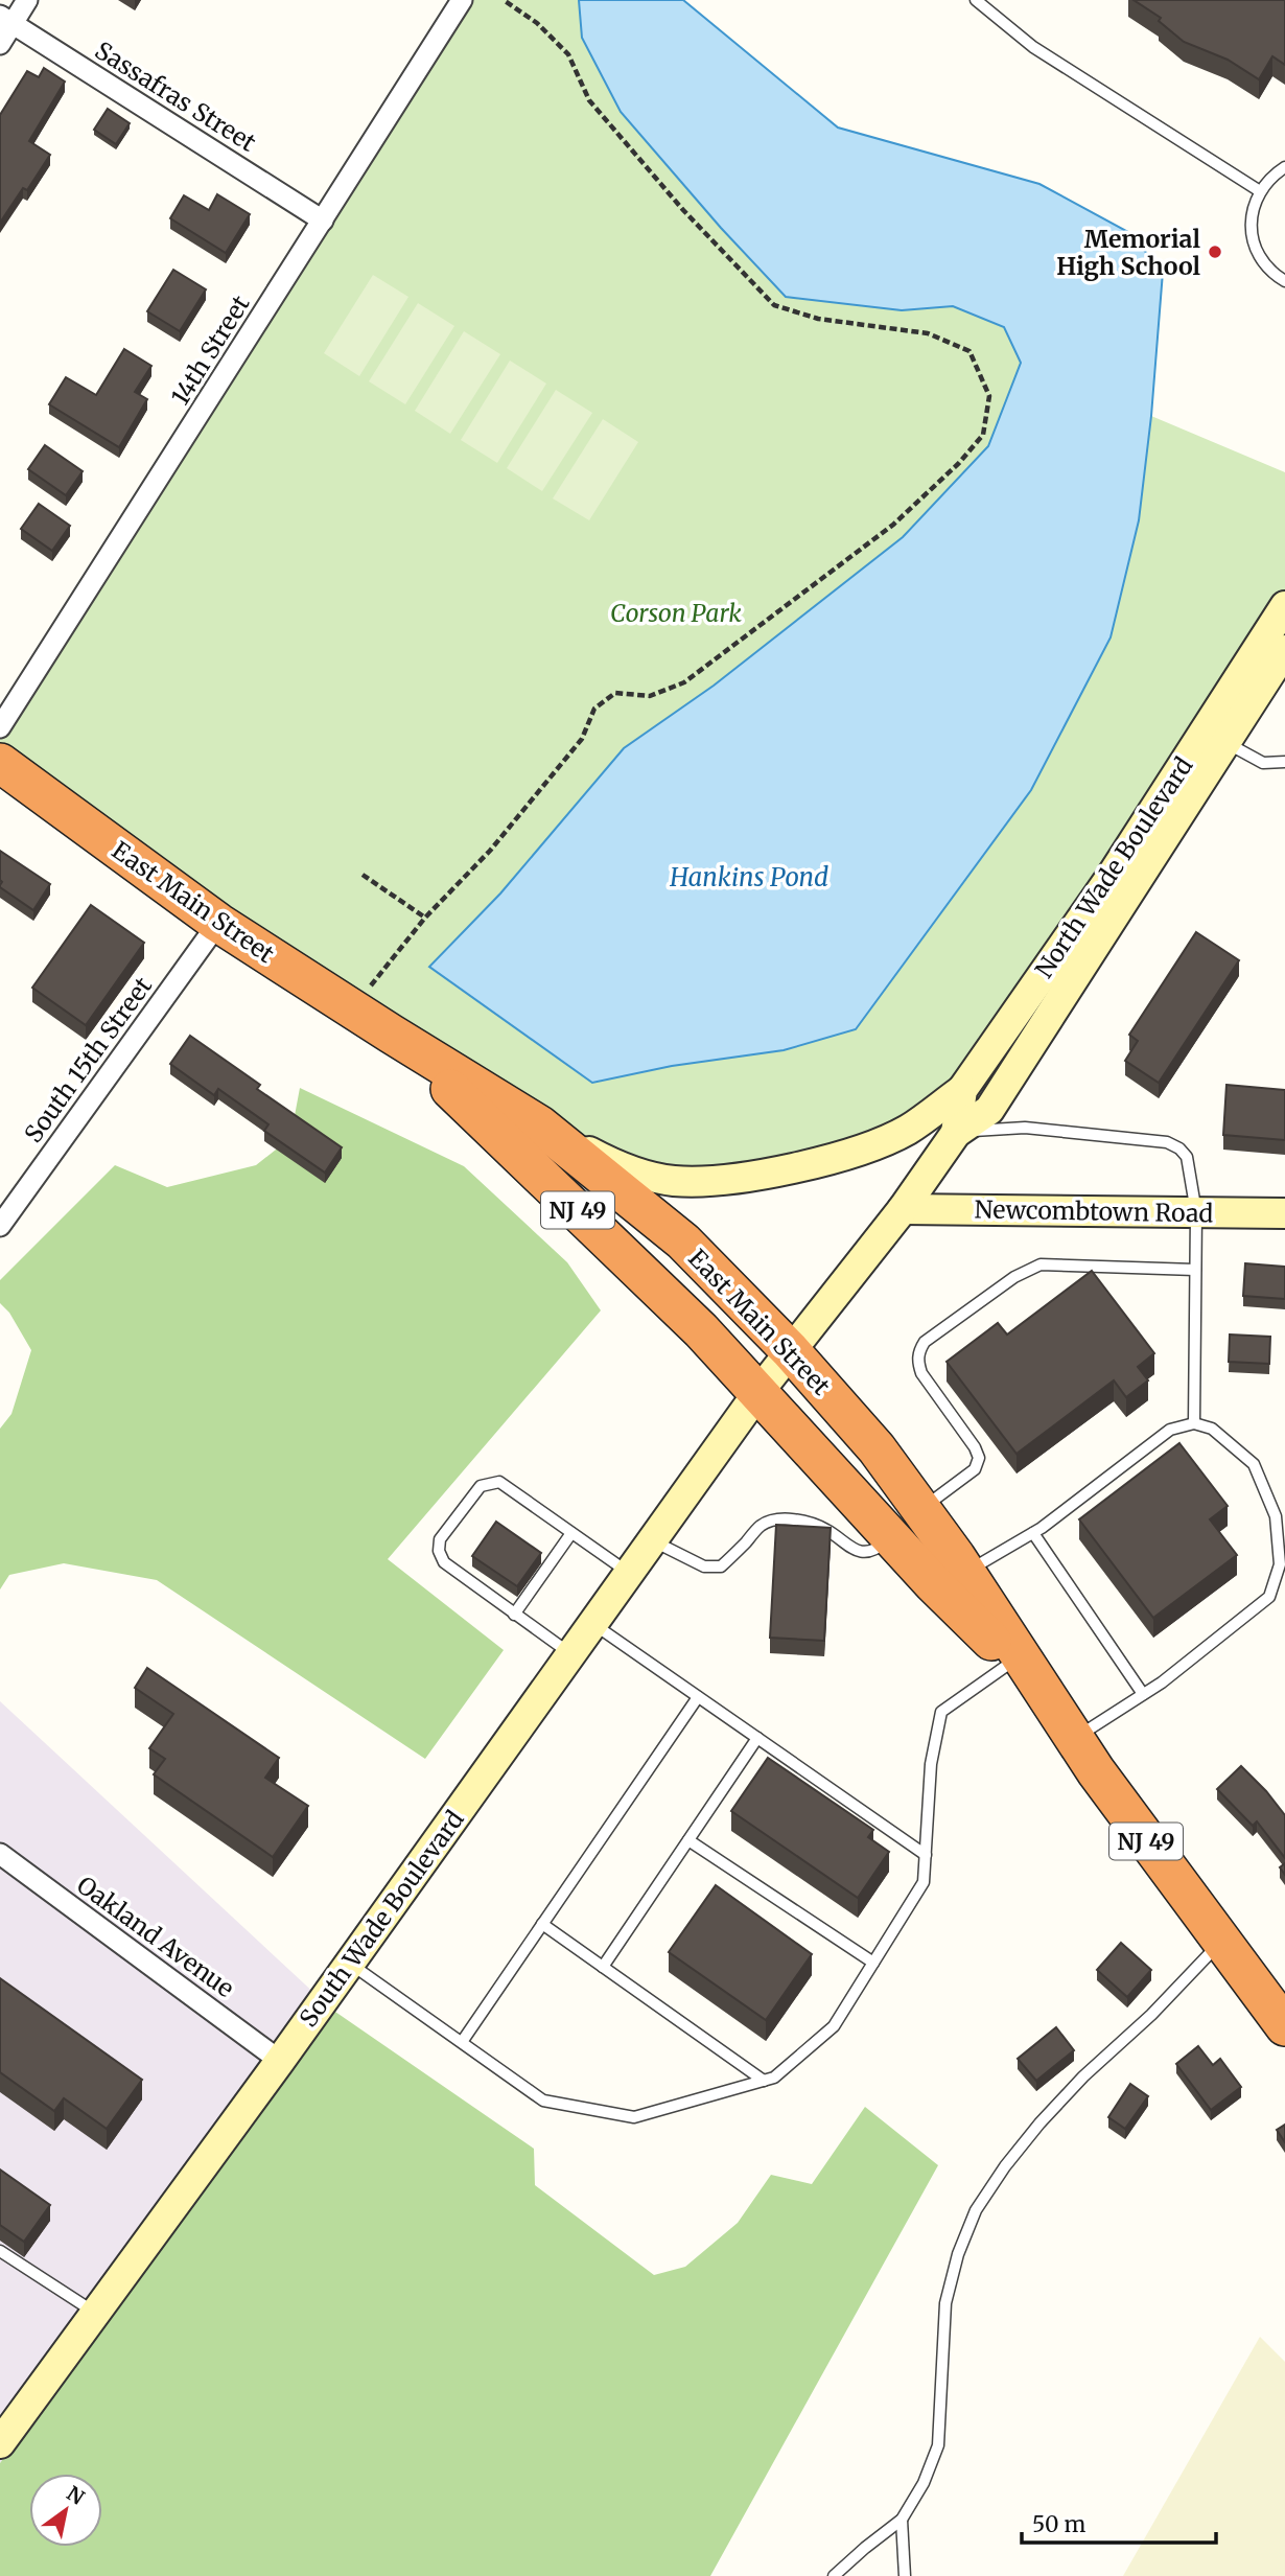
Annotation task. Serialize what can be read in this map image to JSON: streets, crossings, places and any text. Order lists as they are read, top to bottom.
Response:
{
  "streets": {
    "highway": ["East Main Street", "NJ 49"],
    "main road": ["North Wade Boulevard", "Newcombtown Road", "South Wade Boulevard"],
    "street": [
      "Sassafras Street",
      "14th Street",
      "South 15th Street",
      "Oakland Avenue"
    ]
  },
  "crossings": [
    ["Sassafras Street", "14th Street"],
    ["North Wade Boulevard", "East Main Street"],
    ["North Wade Boulevard", "Newcombtown Road"],
    ["North Wade Boulevard", "South Wade Boulevard"],
    ["East Main Street", "South 15th Street"],
    ["East Main Street", "South Wade Boulevard"],
    ["South Wade Boulevard", "Oakland Avenue"]
  ],
  "water": ["Hankins Pond"],
  "parks": ["Corson Park"],
  "places": ["Memorial High School"],
  "scale_bar": "50 m",
  "north": "top right"
}
